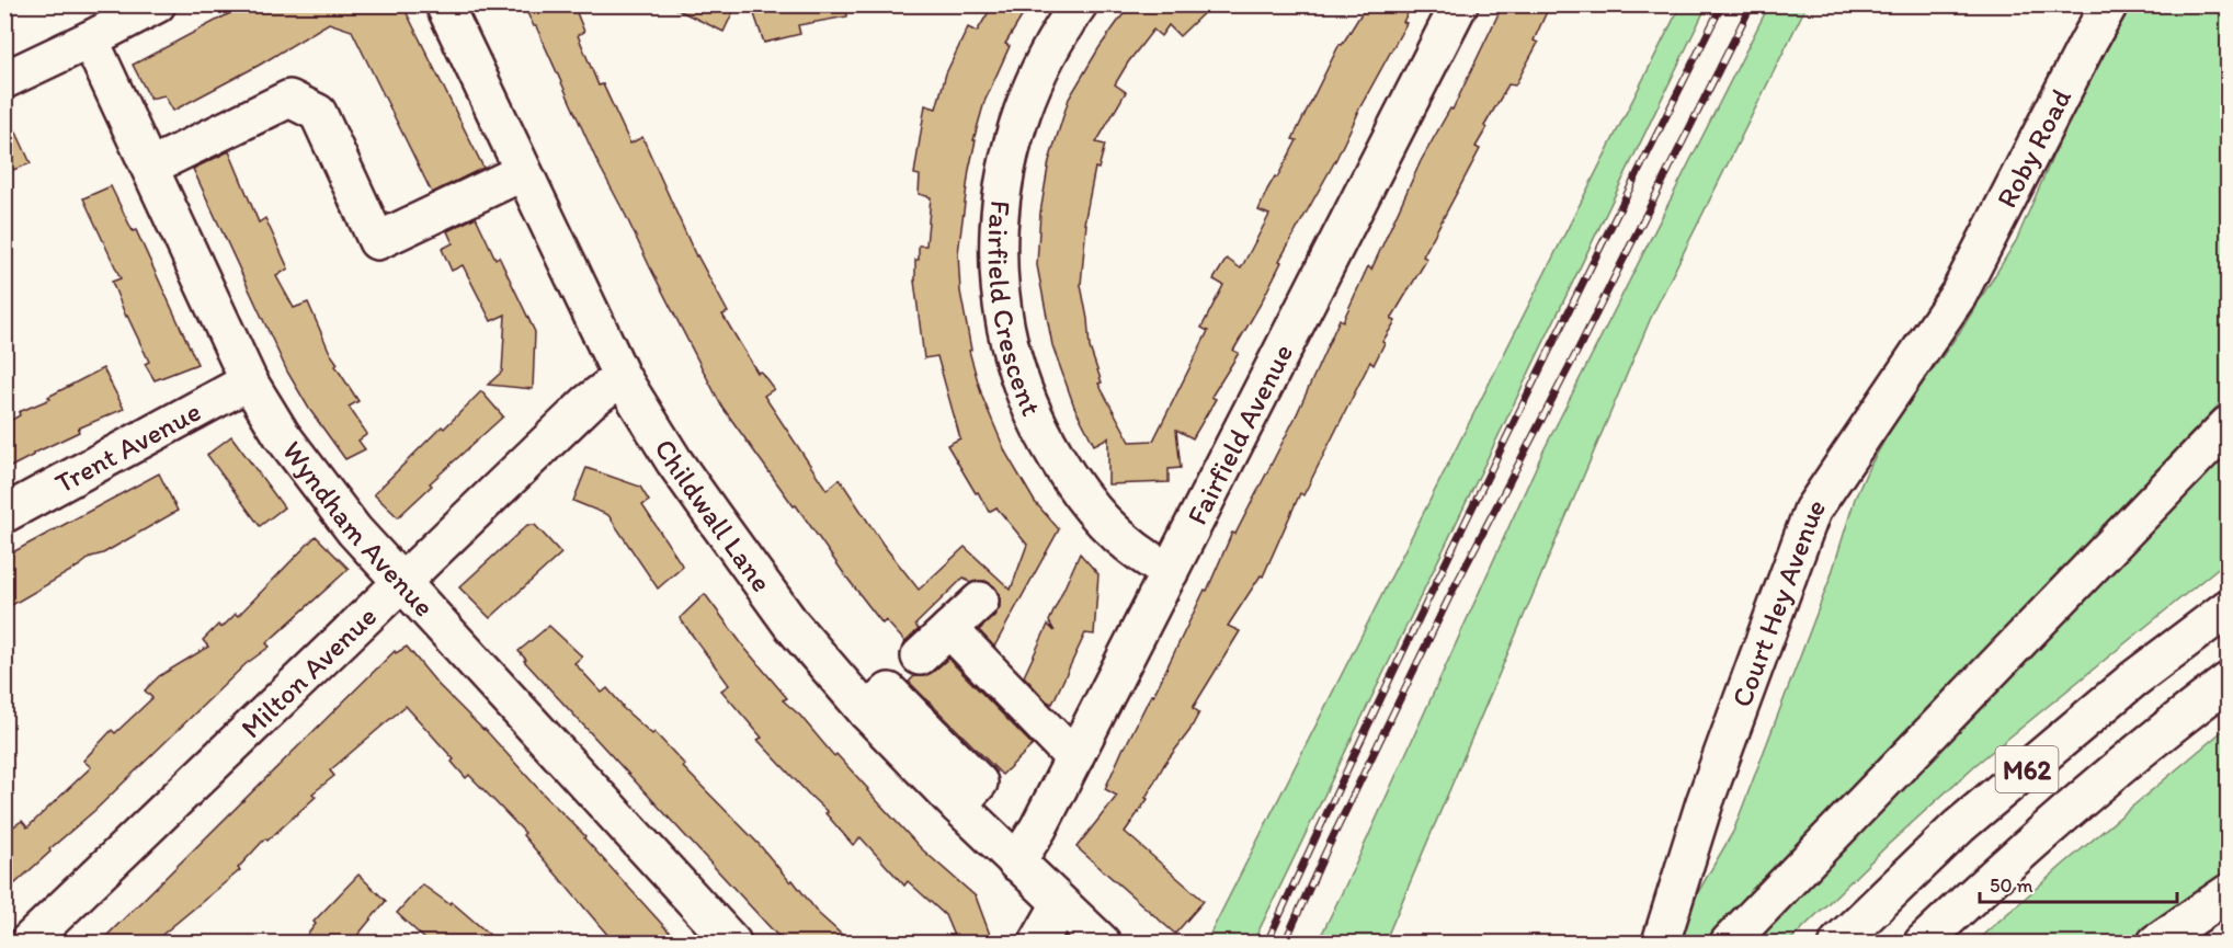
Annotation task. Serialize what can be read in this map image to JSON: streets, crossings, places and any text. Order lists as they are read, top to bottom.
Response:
{
  "streets": {
    "main road": [
      "Roby Road",
      "Fairfield Crescent",
      "Fairfield Avenue",
      "Trent Avenue",
      "Childwall Lane",
      "Wyndham Avenue",
      "Court Hey Avenue",
      "Milton Avenue",
      "M62"
    ]
  },
  "crossings": [
    ["Roby Road", "Court Hey Avenue"],
    ["Fairfield Crescent", "Fairfield Avenue"],
    ["Fairfield Avenue", "Childwall Lane"],
    ["Trent Avenue", "Wyndham Avenue"],
    ["Childwall Lane", "Milton Avenue"],
    ["Wyndham Avenue", "Milton Avenue"]
  ],
  "scale_bar": "50 m"
}
